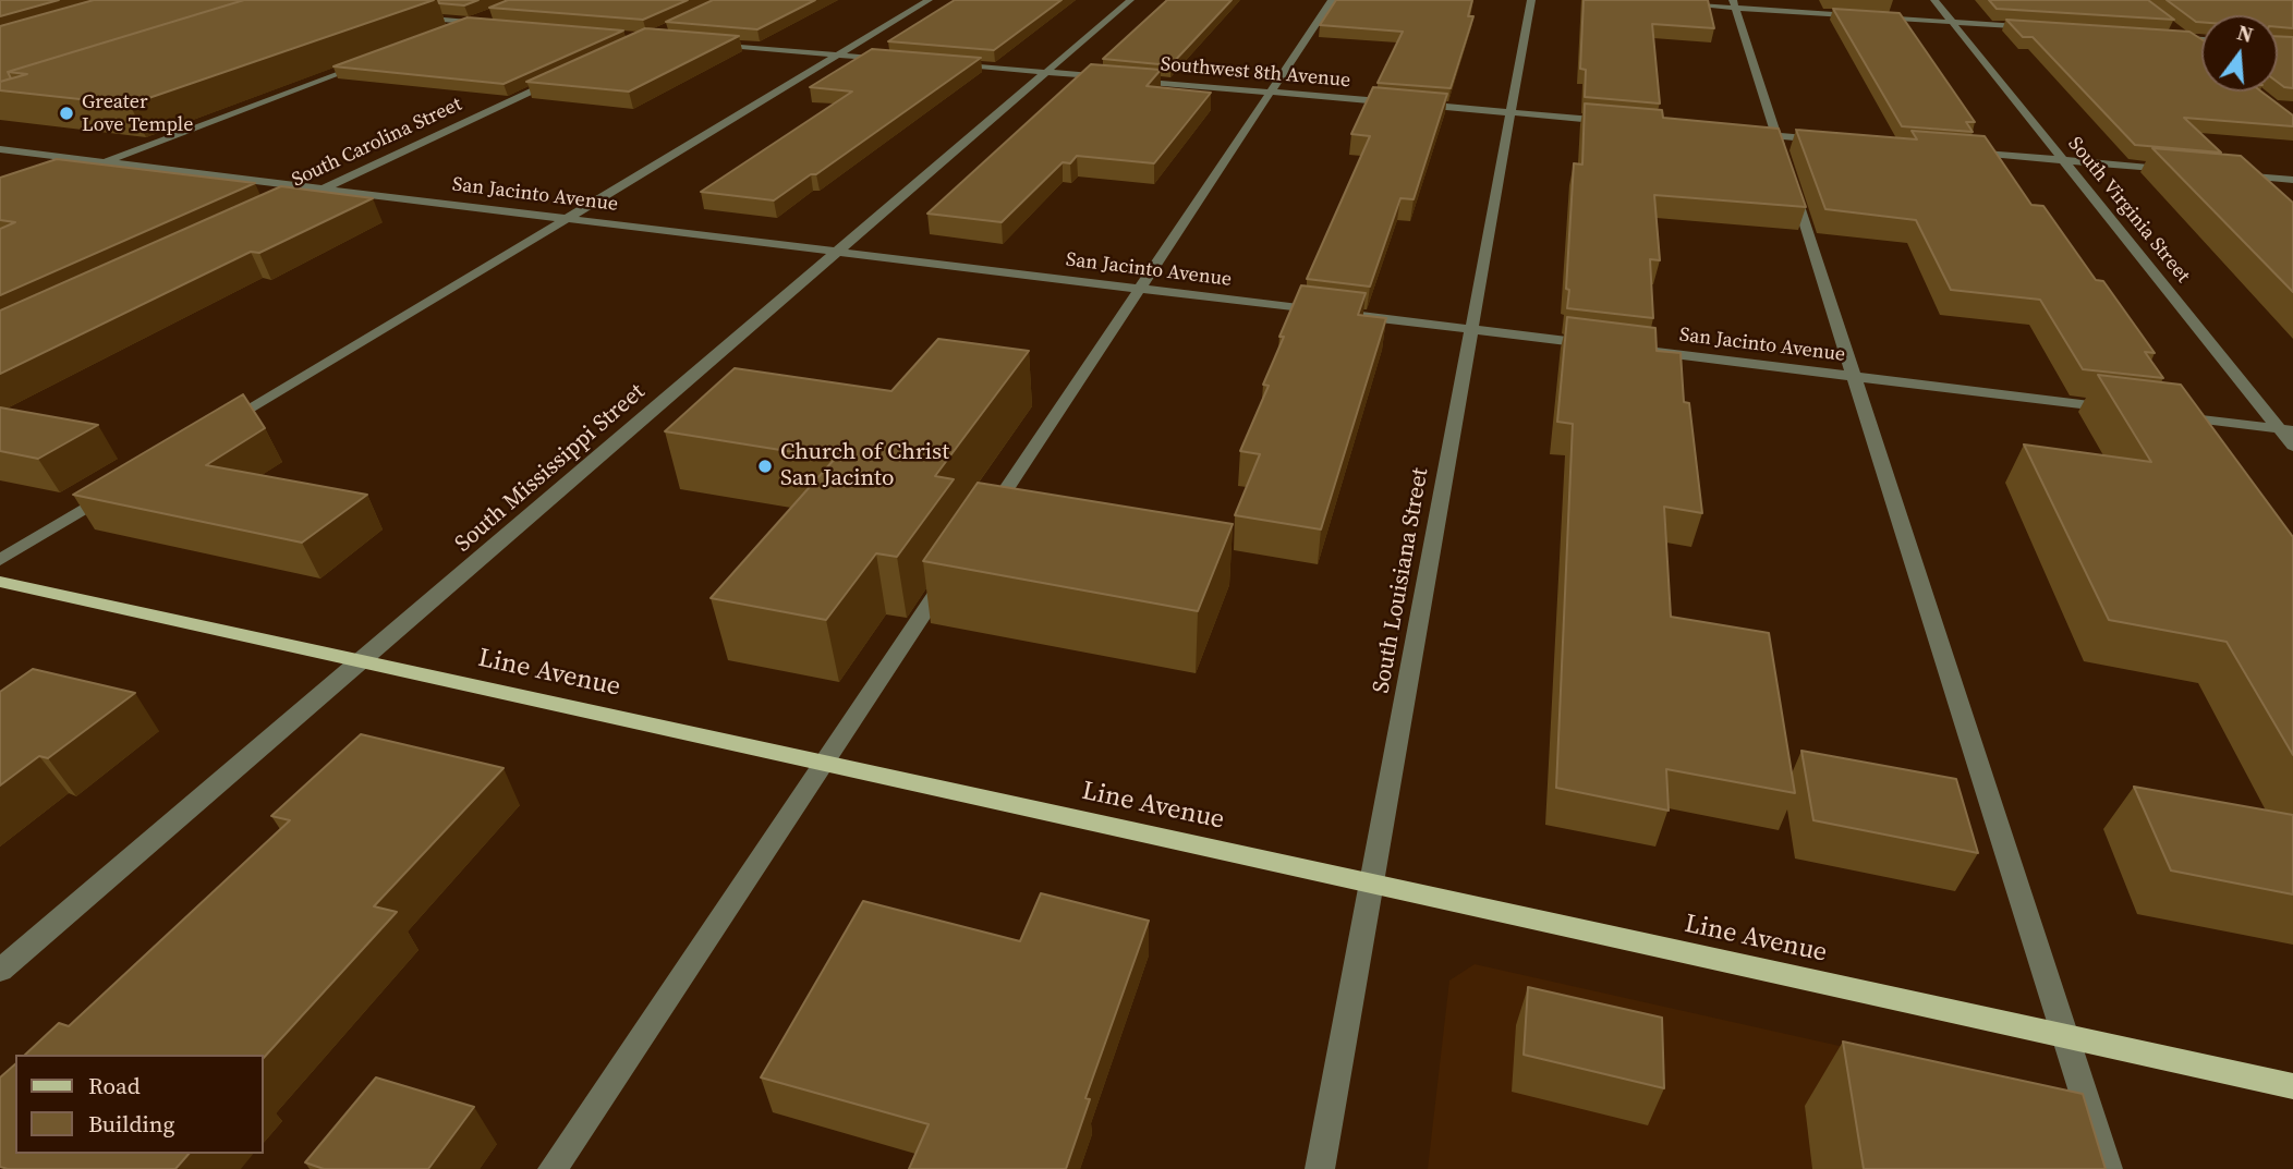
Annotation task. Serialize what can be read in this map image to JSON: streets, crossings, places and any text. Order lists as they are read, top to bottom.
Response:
{
  "streets": {
    "main road": ["Line Avenue"],
    "street": [
      "Southwest 8th Avenue",
      "South Carolina Street",
      "San Jacinto Avenue",
      "South Virginia Street",
      "South Mississippi Street",
      "South Louisiana Street"
    ]
  },
  "crossings": [
    ["Southwest 8th Avenue", "South Mississippi Street"],
    ["Southwest 8th Avenue", "South Louisiana Street"],
    ["South Carolina Street", "San Jacinto Avenue"],
    ["San Jacinto Avenue", "South Mississippi Street"],
    ["South Mississippi Street", "Line Avenue"],
    ["South Louisiana Street", "Line Avenue"]
  ],
  "places": ["Greater Love Temple", "Church of Christ San Jacinto"],
  "legend": ["Road", "Building"],
  "north": "top"
}
